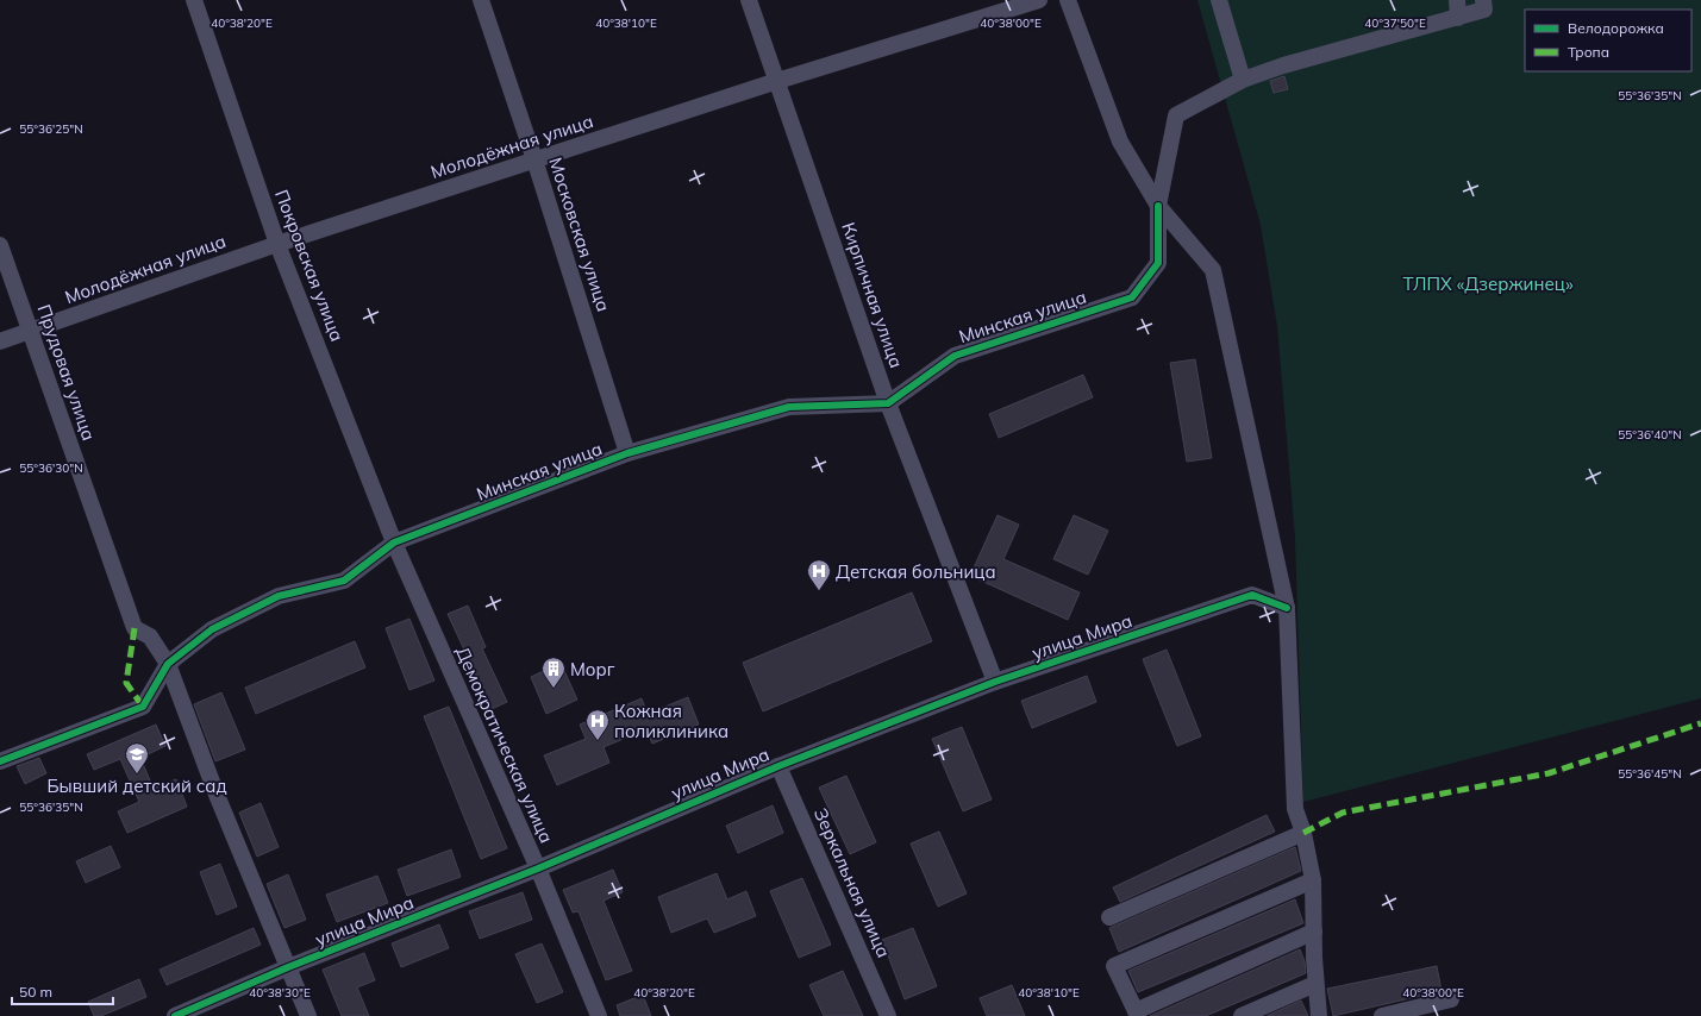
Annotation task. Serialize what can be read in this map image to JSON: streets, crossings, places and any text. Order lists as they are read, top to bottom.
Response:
{
  "streets": {
    "street": [
      "Молодёжная улица",
      "Московская улица",
      "Покровская улица",
      "Кирпичная улица",
      "Минская улица",
      "Прудовая улица",
      "улица Мира",
      "Демократическая улица",
      "Зеркальная улица"
    ]
  },
  "crossings": [
    ["Молодёжная улица", "Московская улица"],
    ["Молодёжная улица", "Покровская улица"],
    ["Молодёжная улица", "Кирпичная улица"],
    ["Молодёжная улица", "Прудовая улица"],
    ["Московская улица", "Минская улица"],
    ["Покровская улица", "Минская улица"],
    ["Покровская улица", "Демократическая улица"],
    ["Кирпичная улица", "Минская улица"],
    ["Кирпичная улица", "улица Мира"],
    ["Минская улица", "Прудовая улица"],
    ["Минская улица", "Демократическая улица"],
    ["Прудовая улица", "улица Мира"],
    ["улица Мира", "Демократическая улица"],
    ["улица Мира", "Зеркальная улица"]
  ],
  "parks": ["ТЛПХ «Дзержинец»"],
  "places": {
    "hospital": ["Детская больница", "Кожная поликлиника"],
    "building": ["Морг"],
    "school or university": ["Бывший детский сад"]
  },
  "legend": ["Велодорожка", "Тропа"],
  "scale_bar": "50 m",
  "coordinates": [
    "40°38'20\"E",
    "40°38'10\"E",
    "40°38'00\"E",
    "40°37'50\"E",
    "55°36'35\"N",
    "55°36'25\"N",
    "55°36'40\"N",
    "55°36'30\"N",
    "55°36'45\"N",
    "40°38'30\"E"
  ]
}
